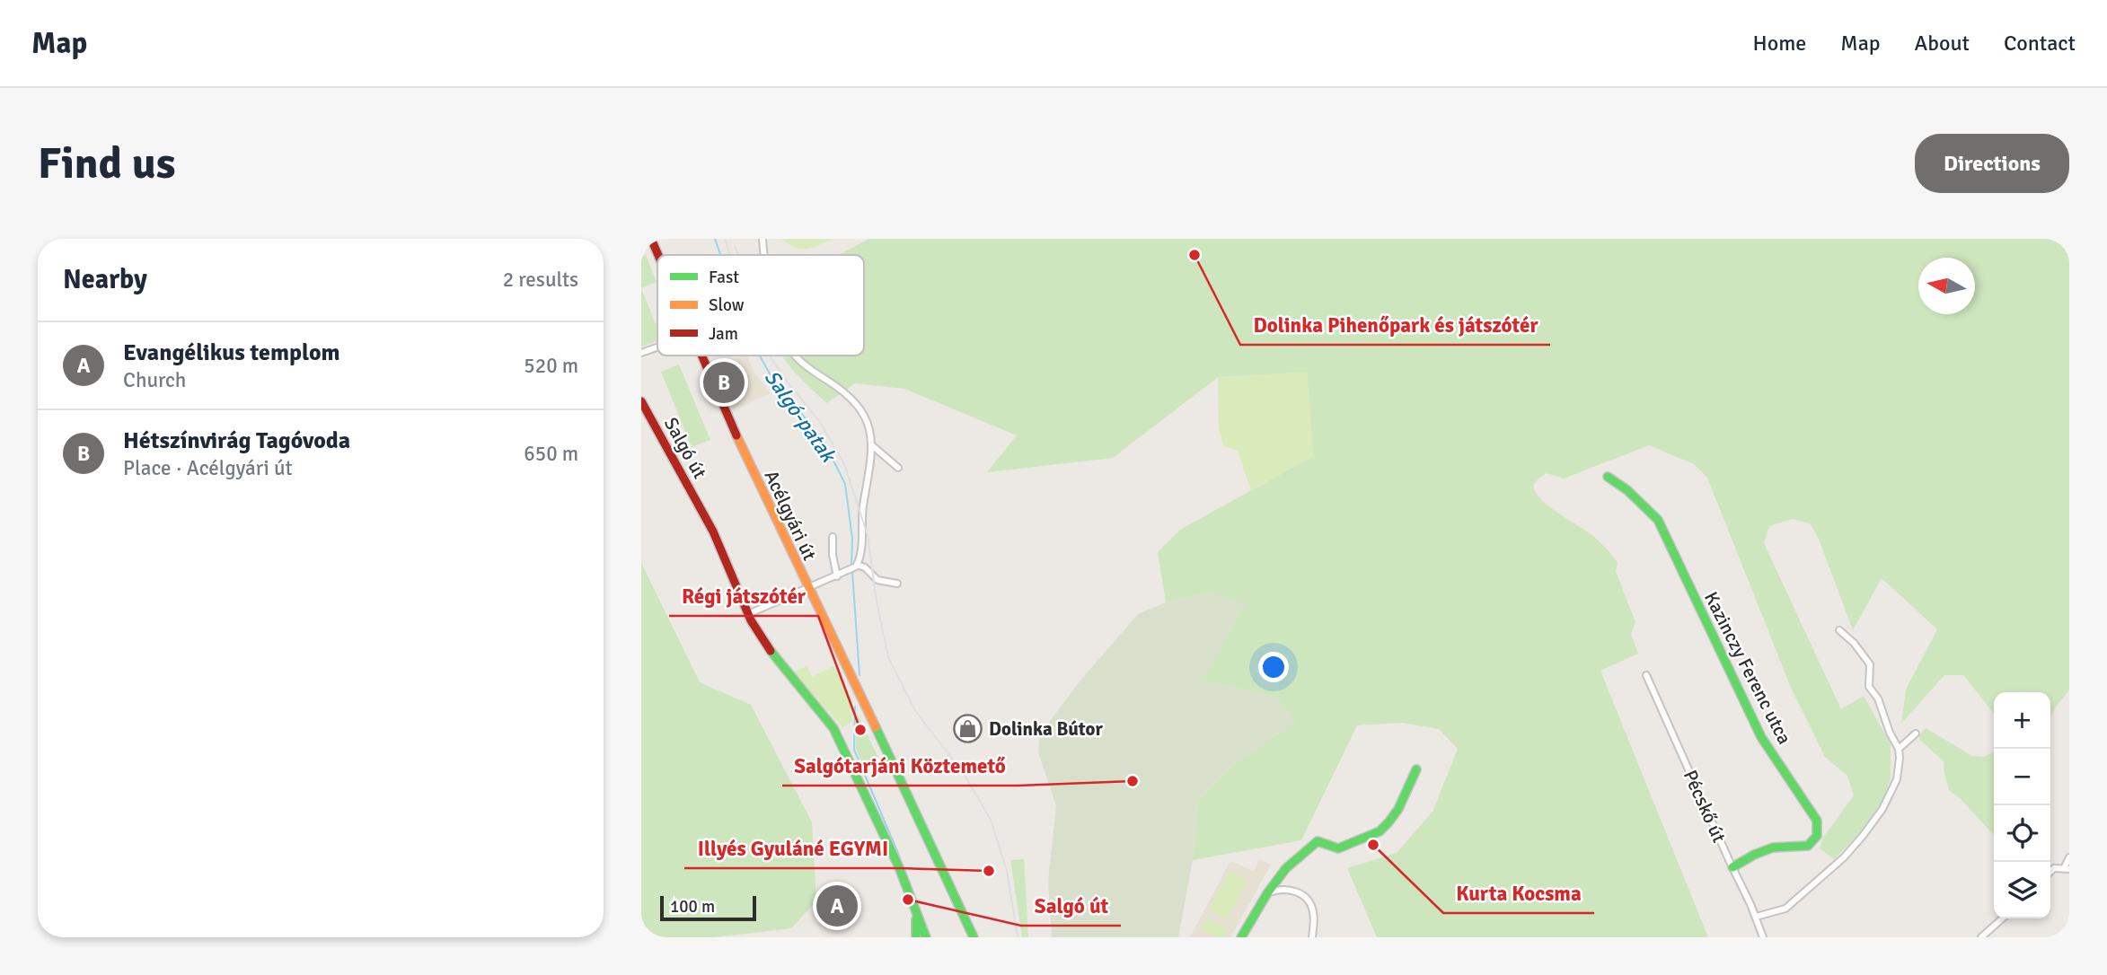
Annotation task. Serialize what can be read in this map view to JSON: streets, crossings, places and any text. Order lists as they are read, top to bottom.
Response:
{
  "streets": {
    "street": [
      "Salgó út",
      "Acélgyári út",
      "Kazinczy Ferenc utca",
      "Pécskő út"
    ]
  },
  "crossings": [
    ["Kazinczy Ferenc utca", "Pécskő út"]
  ],
  "water": ["Salgó-patak"],
  "places": {
    "other": [
      "Dolinka Pihenőpark és játszótér",
      "Régi játszótér",
      "Salgótarjáni Köztemető",
      "Kurta Kocsma",
      "Illyés Gyuláné EGYMI",
      "Salgó út"
    ],
    "shop": ["Dolinka Bútor"]
  },
  "legend": ["Fast", "Slow", "Jam"],
  "scale_bar": "100 m",
  "north": "left",
  "page": {
    "header": "Map",
    "nav": [
      "Home",
      "Map",
      "About",
      "Contact"
    ],
    "buttons": "Directions",
    "title": "Find us",
    "heading": ["Nearby", "2 results"],
    "list": [
      {
        "mark": "A",
        "name": "Evangélikus templom",
        "note": "Church",
        "value": "520 m"
      },
      {
        "mark": "B",
        "name": "Hétszínvirág Tagóvoda",
        "note": "Place · Acélgyári út",
        "value": "650 m"
      }
    ],
    "pins": ["B", "A"],
    "map_buttons": ["+", "−"],
    "scale": "100 m"
  }
}
